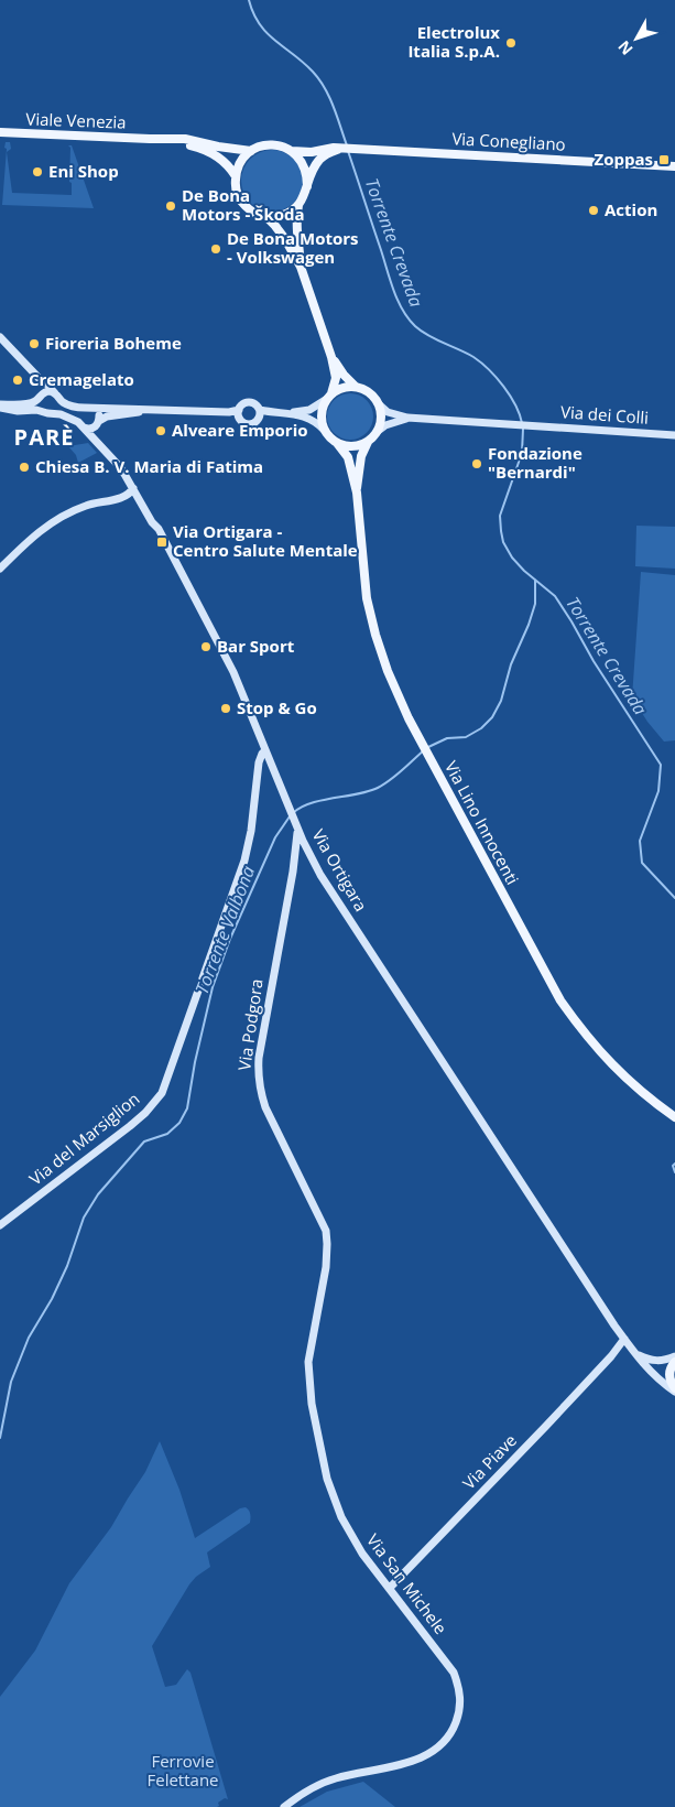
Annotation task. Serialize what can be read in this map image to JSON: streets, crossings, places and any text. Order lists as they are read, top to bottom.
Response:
{
  "streets": {
    "main road": ["Viale Venezia", "Via Conegliano", "Via Lino Innocenti"],
    "street": [
      "Via dei Colli",
      "Via Ortigara",
      "Via Podgora",
      "Via del Marsiglion",
      "Via Piave",
      "Via San Michele"
    ]
  },
  "crossings": [
    ["Viale Venezia", "Via Conegliano"],
    ["Via Ortigara", "Via Podgora"],
    ["Via Ortigara", "Via del Marsiglion"],
    ["Via Ortigara", "Via Piave"],
    ["Via Podgora", "Via San Michele"],
    ["Via Piave", "Via San Michele"]
  ],
  "districts": ["PARÈ"],
  "water": ["Torrente Crevada", "Torrente Valbona"],
  "parks": ["Ferrovie Felettane"],
  "places": {
    "other": [
      "Electrolux Italia S.p.A.",
      "Eni Shop",
      "De Bona Motors - Škoda",
      "Action",
      "De Bona Motors - Volkswagen",
      "Fioreria Boheme",
      "Cremagelato",
      "Alveare Emporio",
      "Fondazione \"Bernardi\"",
      "Chiesa B. V. Maria di Fatima",
      "Bar Sport",
      "Stop & Go"
    ],
    "transit": ["Zoppas", "Via Ortigara - Centro Salute Mentale"]
  },
  "north": "bottom left"
}
